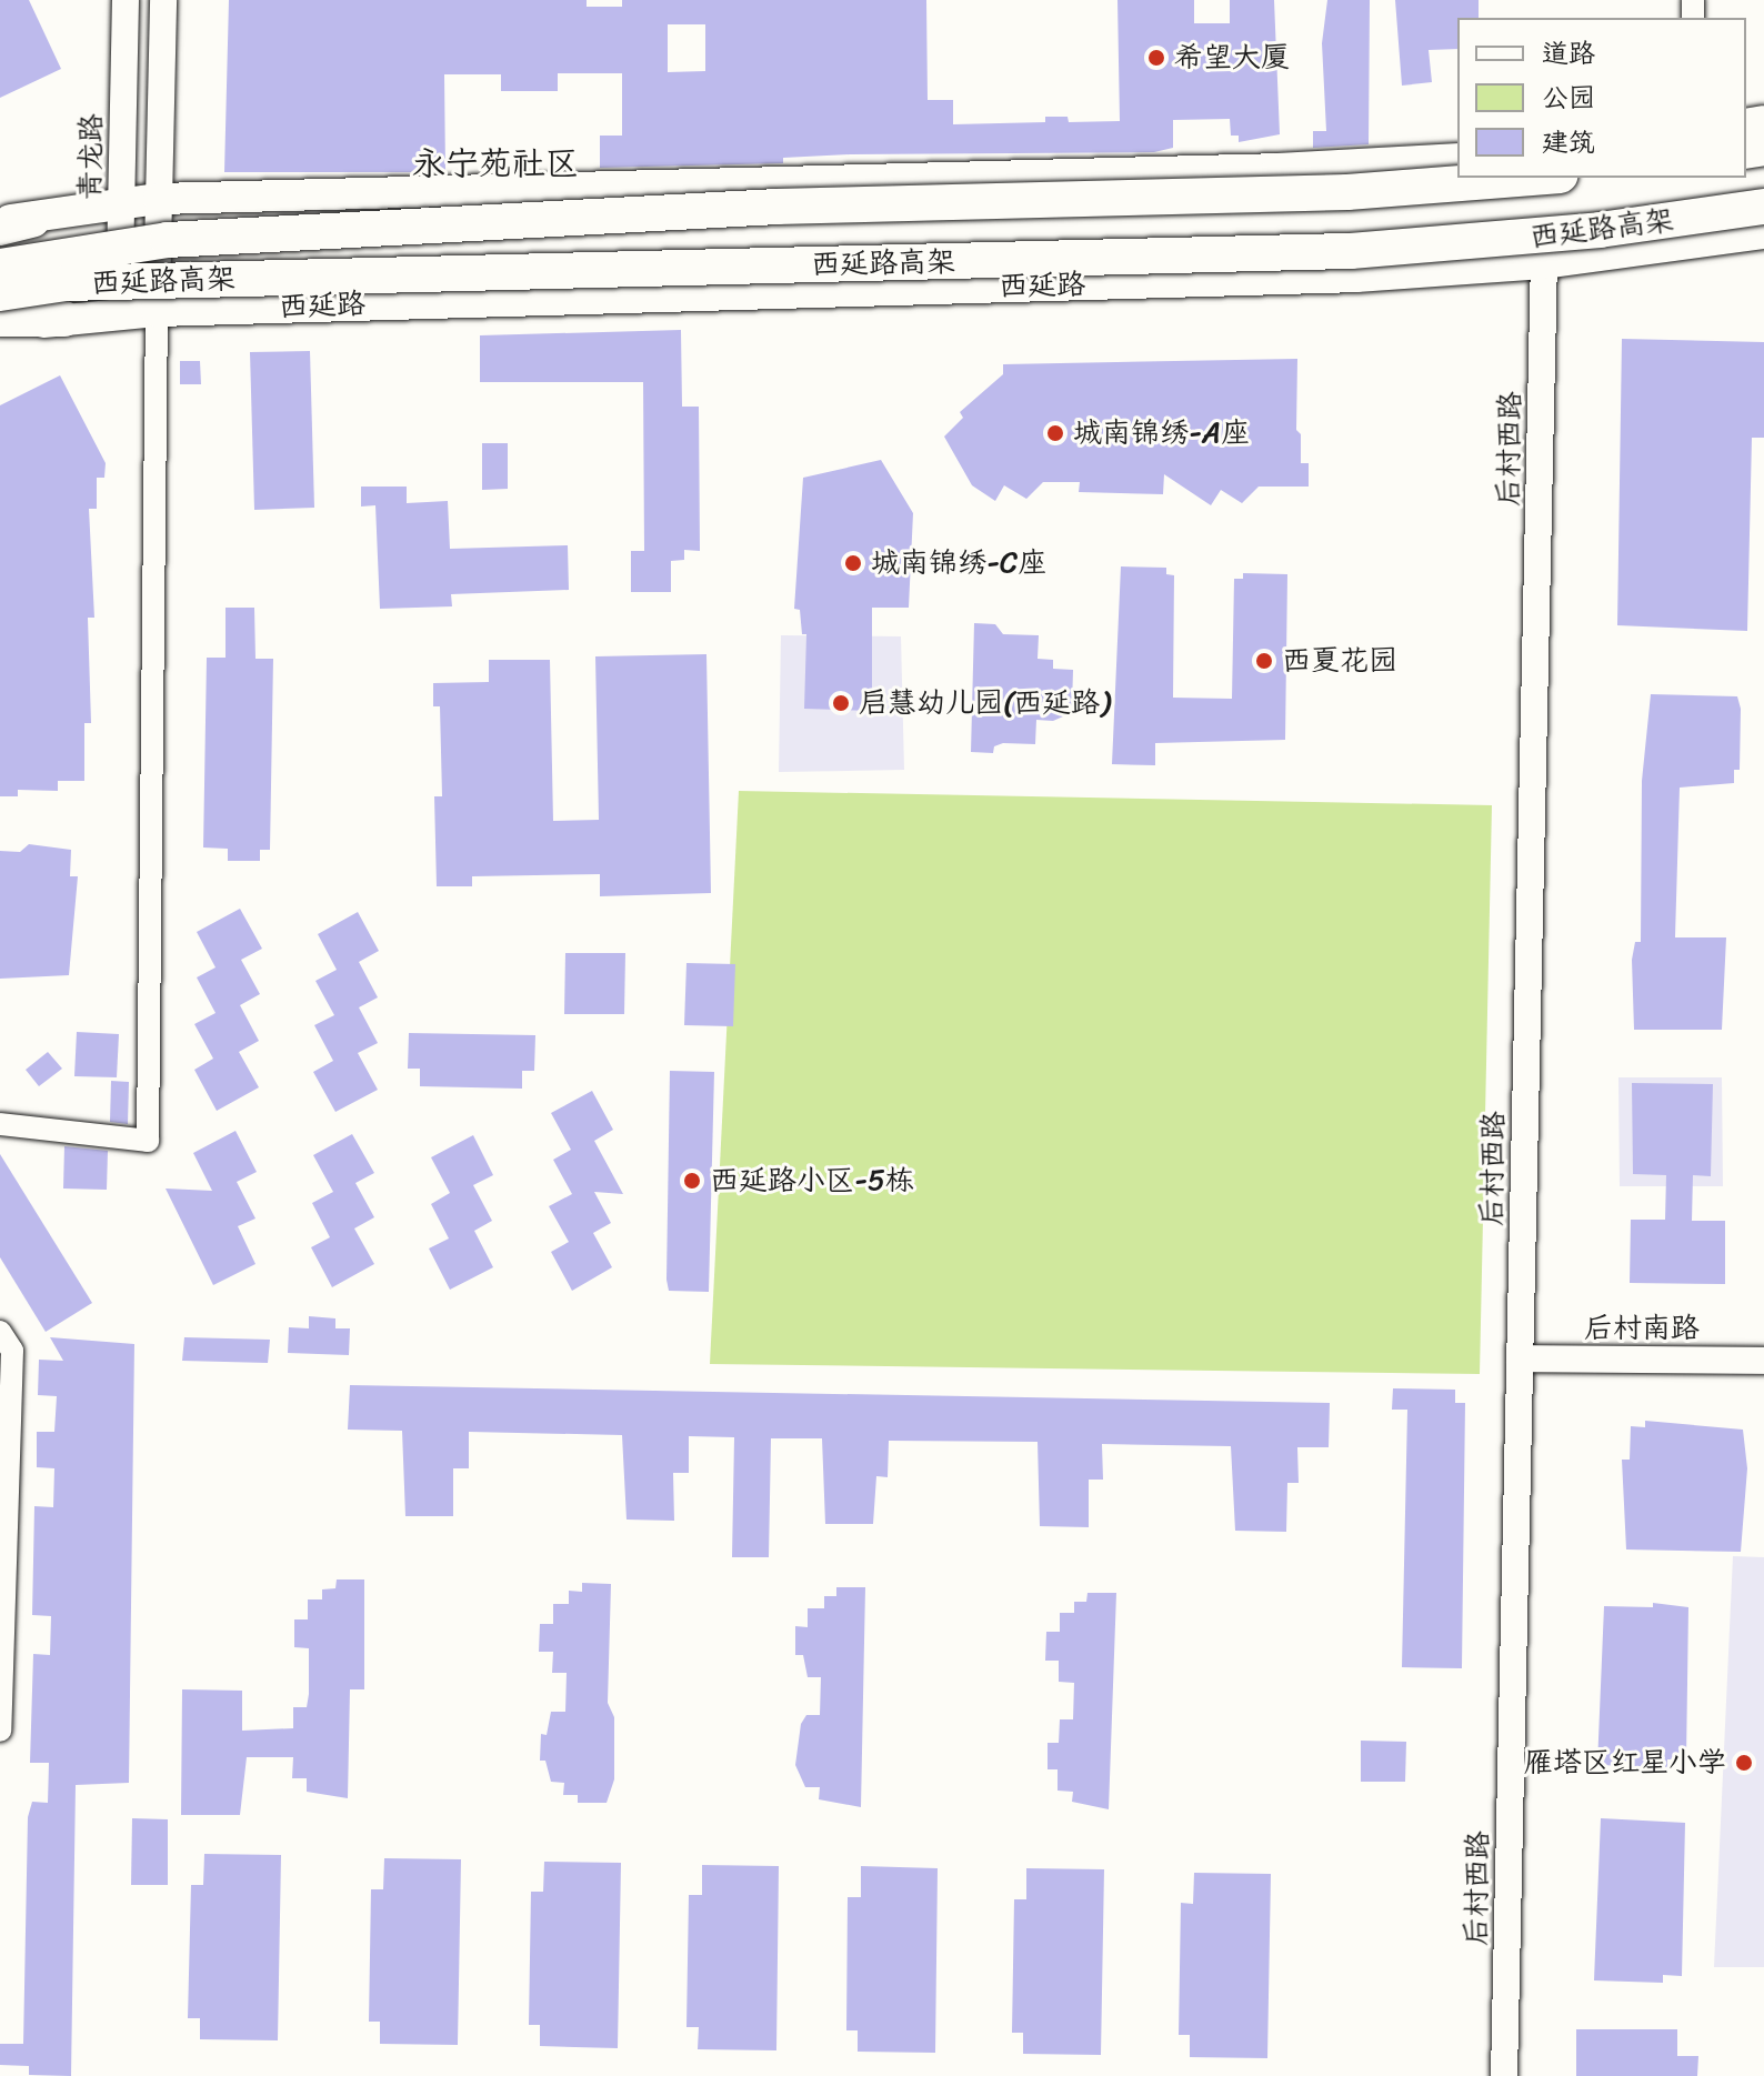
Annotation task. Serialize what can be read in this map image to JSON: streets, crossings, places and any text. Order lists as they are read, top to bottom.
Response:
{
  "streets": {
    "highway": ["西延路高架"],
    "main road": ["西延路"],
    "street": ["青龙路", "后村西路", "后村南路"]
  },
  "crossings": [
    ["青龙路", "西延路"],
    ["西延路", "后村西路"],
    ["后村西路", "后村南路"]
  ],
  "districts": ["永宁苑社区"],
  "places": [
    "希望大厦",
    "城南锦绣-A座",
    "城南锦绣-C座",
    "西夏花园",
    "启慧幼儿园(西延路)",
    "西延路小区-5栋",
    "雁塔区红星小学"
  ],
  "legend": ["道路", "公园", "建筑"]
}
